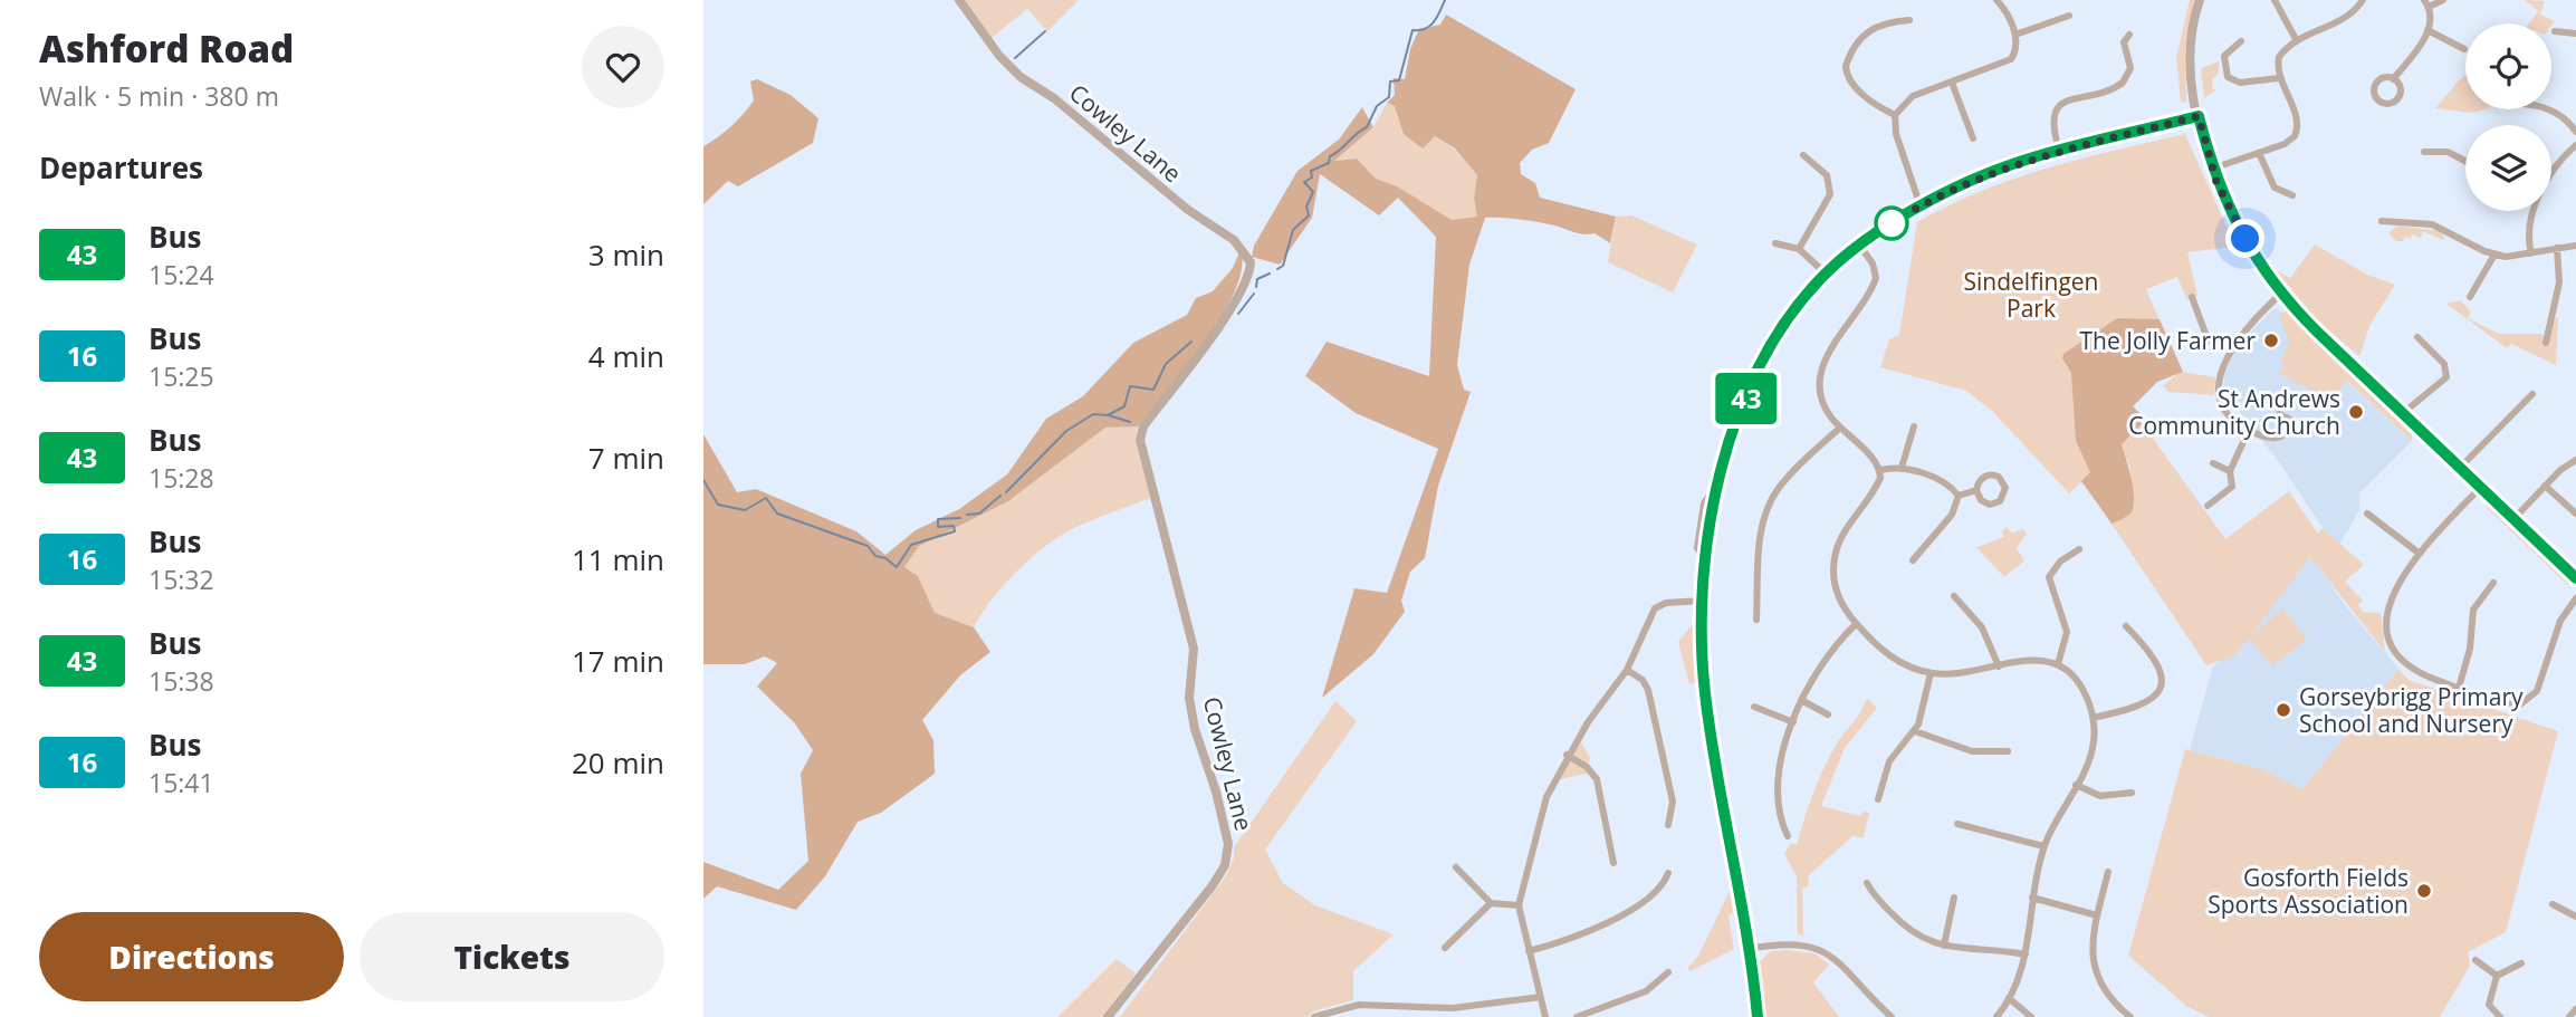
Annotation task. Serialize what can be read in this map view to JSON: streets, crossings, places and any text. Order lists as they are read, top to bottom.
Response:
{
  "streets": {
    "street": ["Cowley Lane"]
  },
  "parks": ["Sindelfingen Park"],
  "places": [
    "The Jolly Farmer",
    "St Andrews Community Church",
    "Gorseybrigg Primary School and Nursery",
    "Gosforth Fields Sports Association"
  ],
  "lines": ["bus line 43"],
  "page": {
    "heading": [
      ["Ashford Road", "Walk · 5 min · 380 m"],
      "Departures"
    ],
    "on_map": "43",
    "list": [
      {
        "mark": "43",
        "name": "Bus",
        "note": "15:24",
        "value": "3 min"
      },
      {
        "mark": "16",
        "name": "Bus",
        "note": "15:25",
        "value": "4 min"
      },
      {
        "mark": "43",
        "name": "Bus",
        "note": "15:28",
        "value": "7 min"
      },
      {
        "mark": "16",
        "name": "Bus",
        "note": "15:32",
        "value": "11 min"
      },
      {
        "mark": "43",
        "name": "Bus",
        "note": "15:38",
        "value": "17 min"
      },
      {
        "mark": "16",
        "name": "Bus",
        "note": "15:41",
        "value": "20 min"
      }
    ],
    "buttons": ["Directions", "Tickets"]
  }
}
